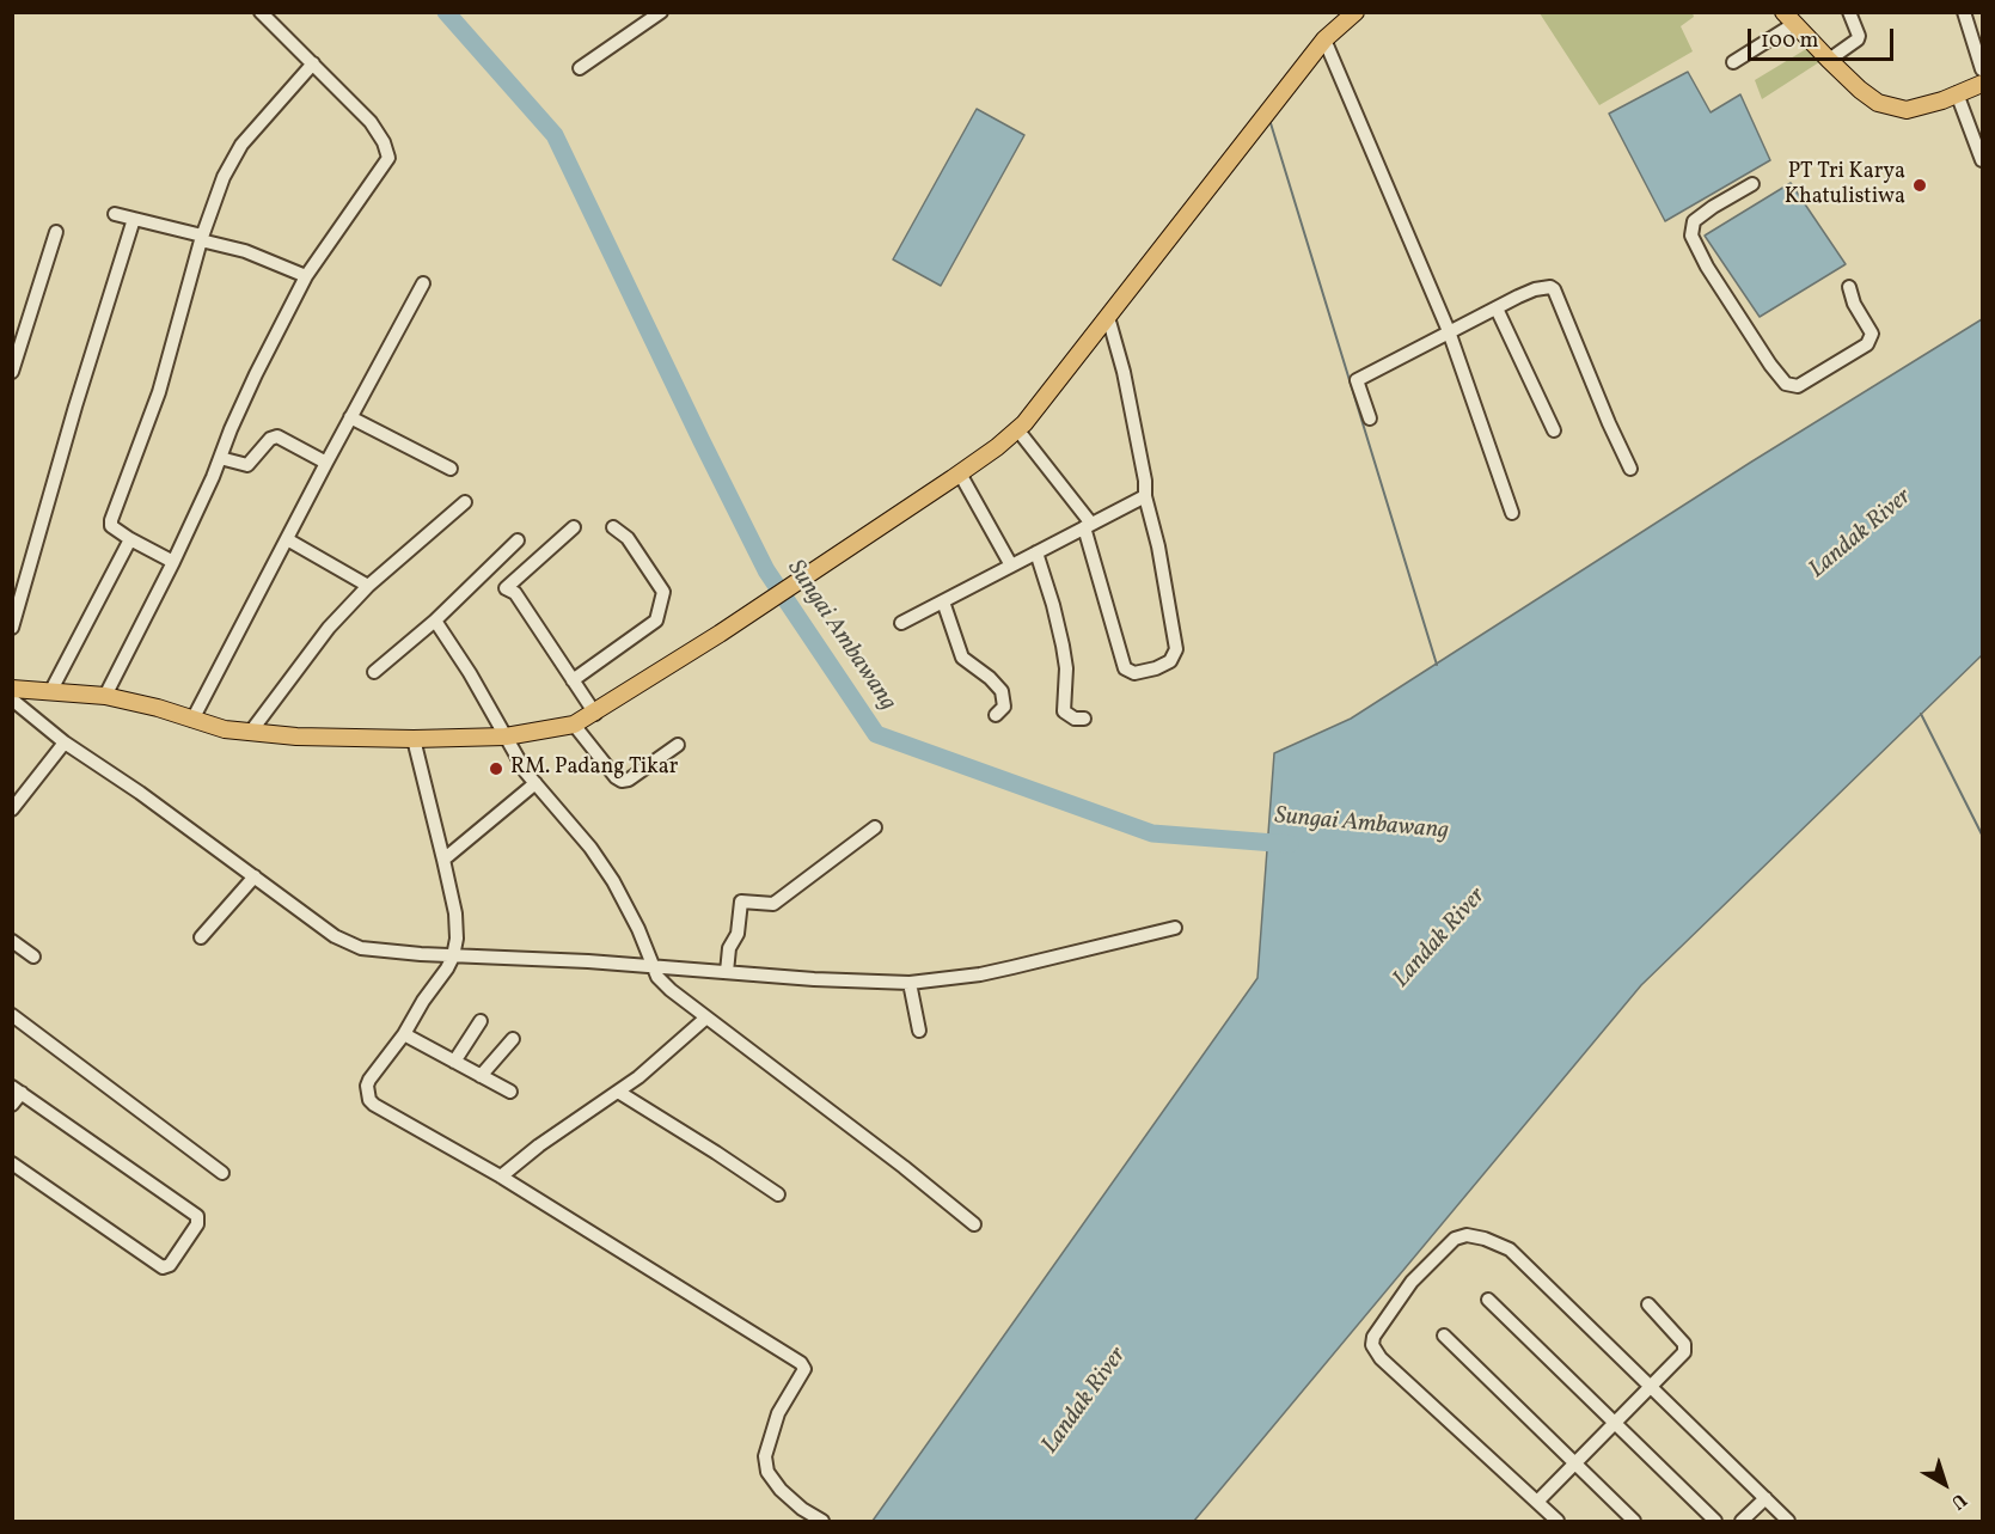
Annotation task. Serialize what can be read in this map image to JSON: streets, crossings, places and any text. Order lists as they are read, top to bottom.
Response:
{
  "water": ["Landak River", "Sungai Ambawang"],
  "places": ["PT Tri Karya Khatulistiwa", "RM. Padang Tikar"],
  "scale_bar": "100 m",
  "north": "bottom right"
}
